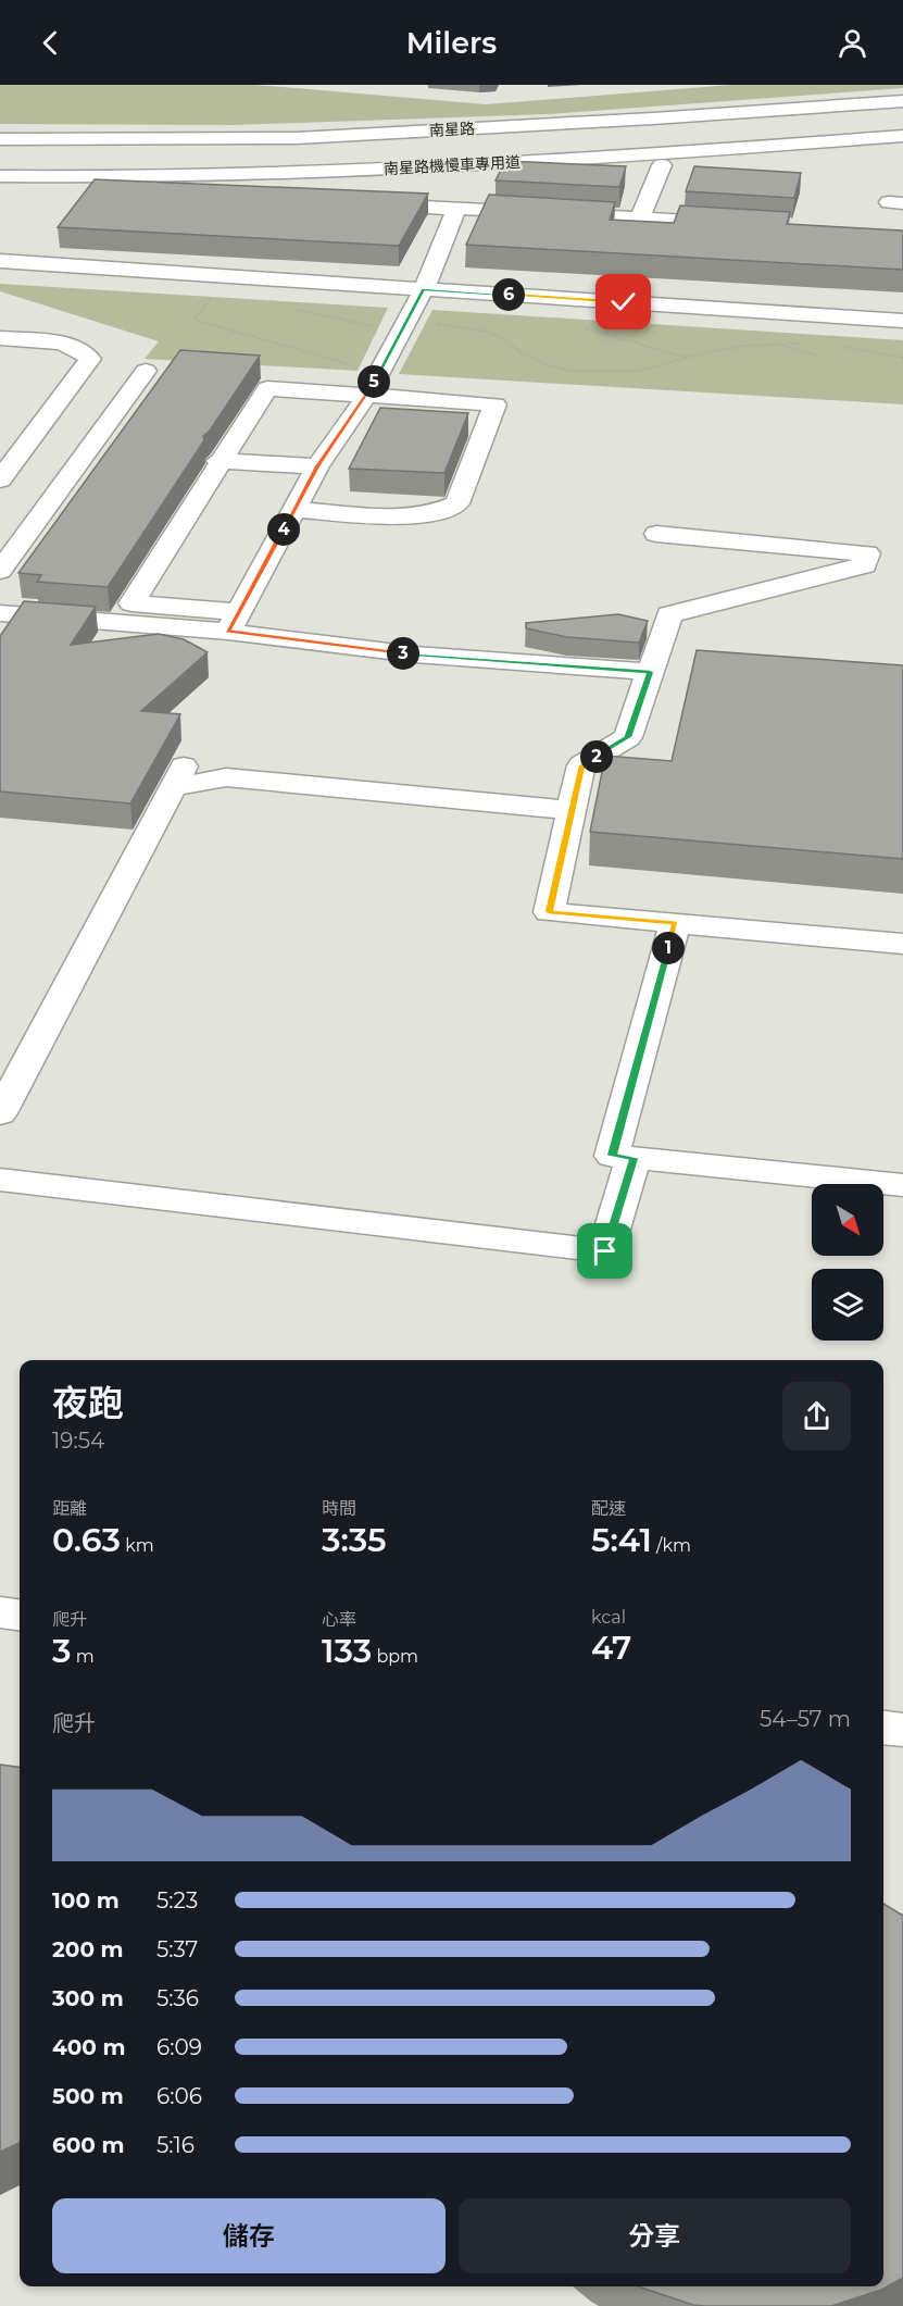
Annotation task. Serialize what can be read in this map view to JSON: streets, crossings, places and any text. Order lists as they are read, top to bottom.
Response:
{
  "streets": {
    "street": ["南星路", "南星路機慢車專用道"]
  },
  "north": "bottom right",
  "page": {
    "header": "Milers",
    "pins": [
      "6",
      "5",
      "4",
      "3",
      "2",
      "1"
    ],
    "heading": ["夜跑", "19:54"],
    "stats": [
      ["距離", "0.63 km"],
      ["時間", "3:35"],
      ["配速", "5:41 /km"],
      ["爬升", "3 m"],
      ["心率", "133 bpm"],
      ["kcal", "47"]
    ],
    "chart": ["爬升", "54–57 m"],
    "list": [
      {
        "name": "100 m",
        "note": "5:23"
      },
      {
        "name": "200 m",
        "note": "5:37"
      },
      {
        "name": "300 m",
        "note": "5:36"
      },
      {
        "name": "400 m",
        "note": "6:09"
      },
      {
        "name": "500 m",
        "note": "6:06"
      },
      {
        "name": "600 m",
        "note": "5:16"
      }
    ],
    "buttons": ["儲存", "分享"]
  }
}
